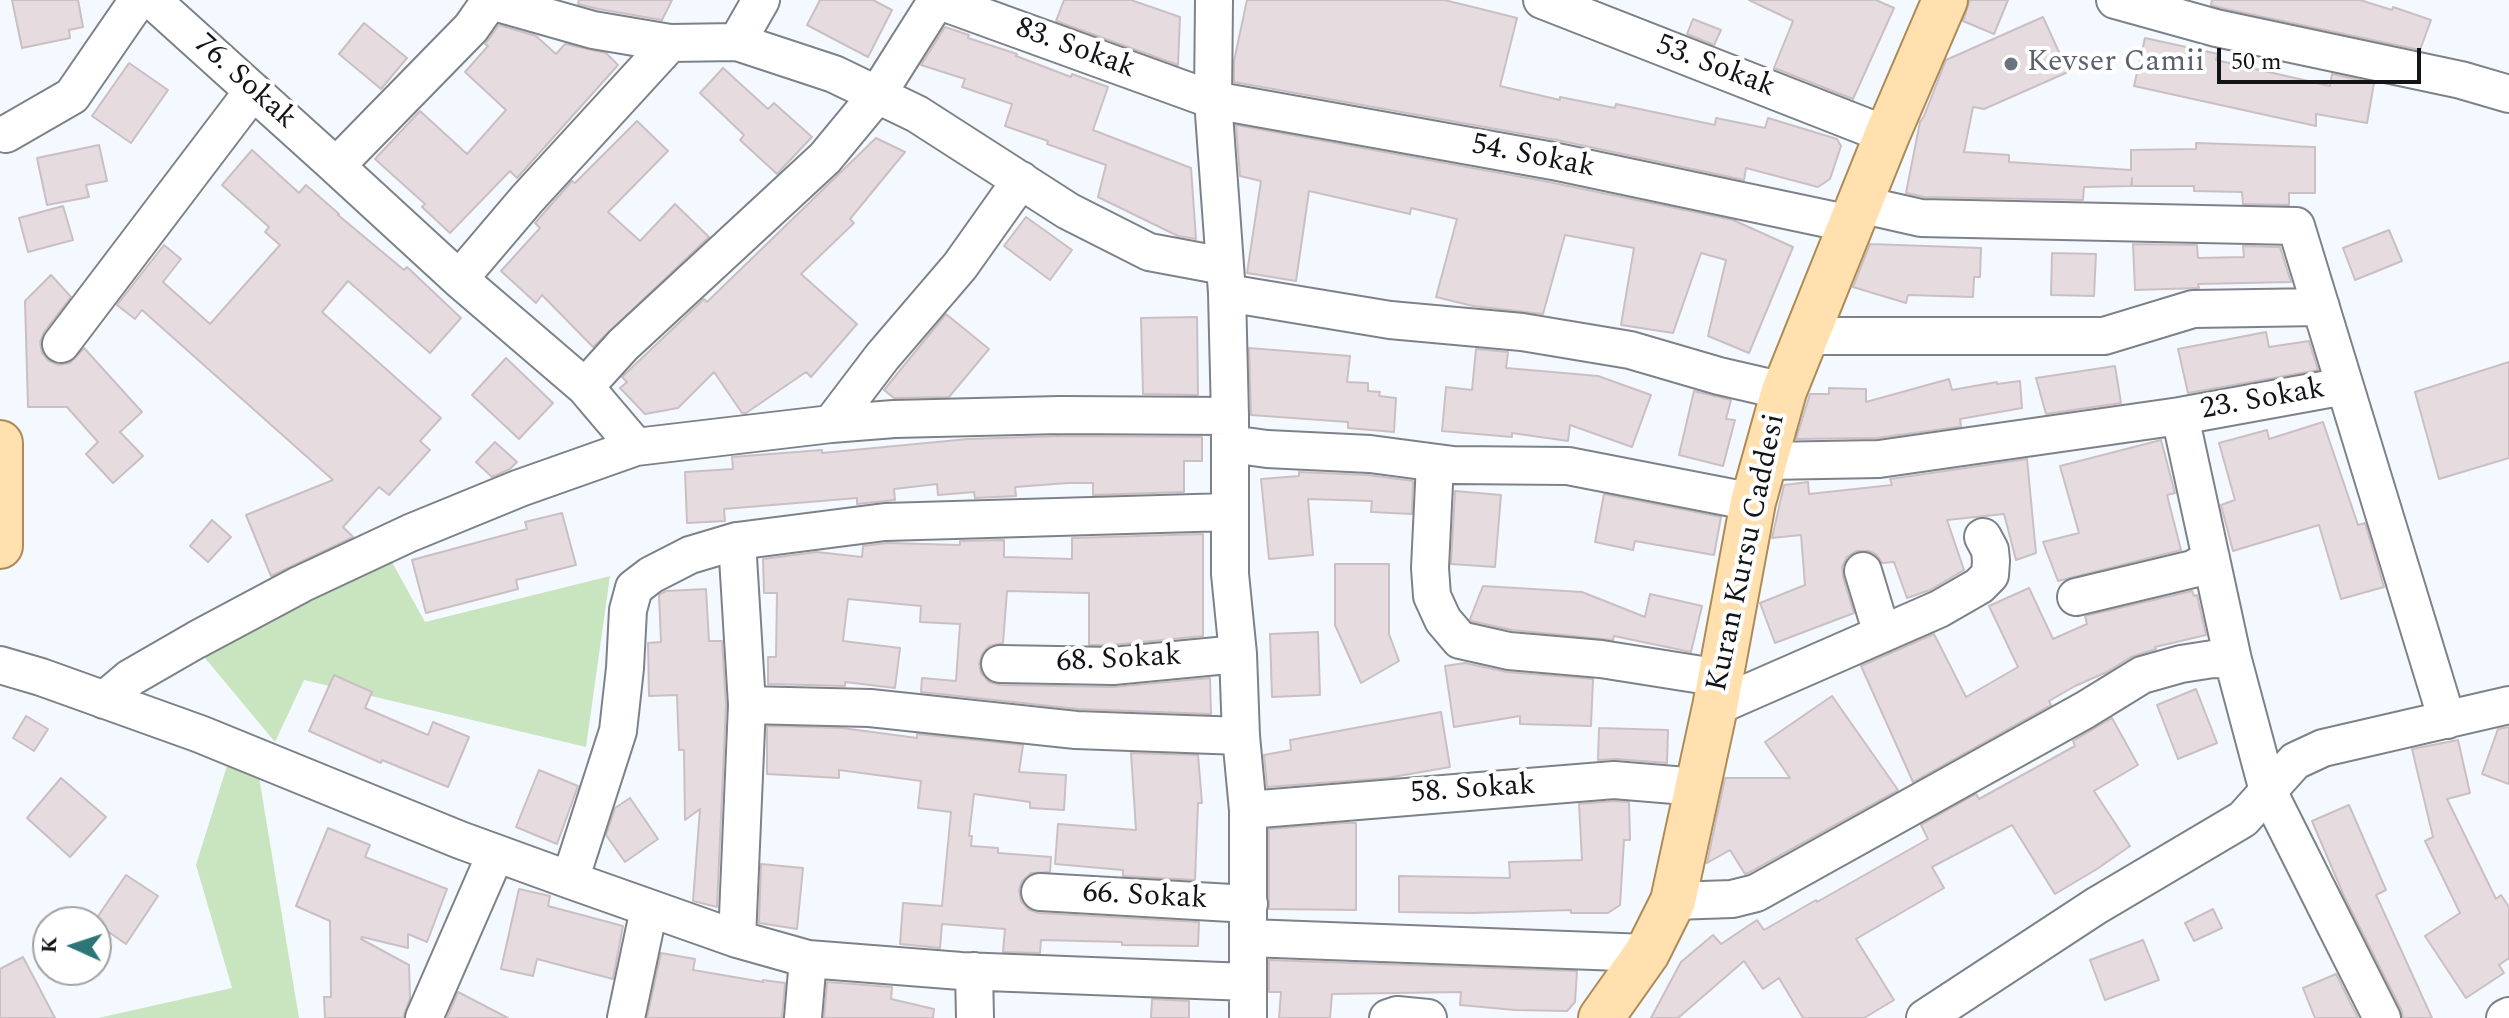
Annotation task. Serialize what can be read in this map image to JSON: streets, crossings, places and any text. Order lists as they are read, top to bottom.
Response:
{
  "streets": {
    "main road": ["Kuran Kursu Caddesi"],
    "street": [
      "83. Sokak",
      "53. Sokak",
      "76. Sokak",
      "54. Sokak",
      "23. Sokak",
      "68. Sokak",
      "58. Sokak",
      "66. Sokak"
    ]
  },
  "crossings": [
    ["83. Sokak", "54. Sokak"],
    ["53. Sokak", "Kuran Kursu Caddesi"],
    ["54. Sokak", "Kuran Kursu Caddesi"],
    ["23. Sokak", "Kuran Kursu Caddesi"],
    ["Kuran Kursu Caddesi", "58. Sokak"],
    ["Kuran Kursu Caddesi", "66. Sokak"]
  ],
  "places": ["Kevser Camii"],
  "scale_bar": "50 m",
  "north": "left"
}
